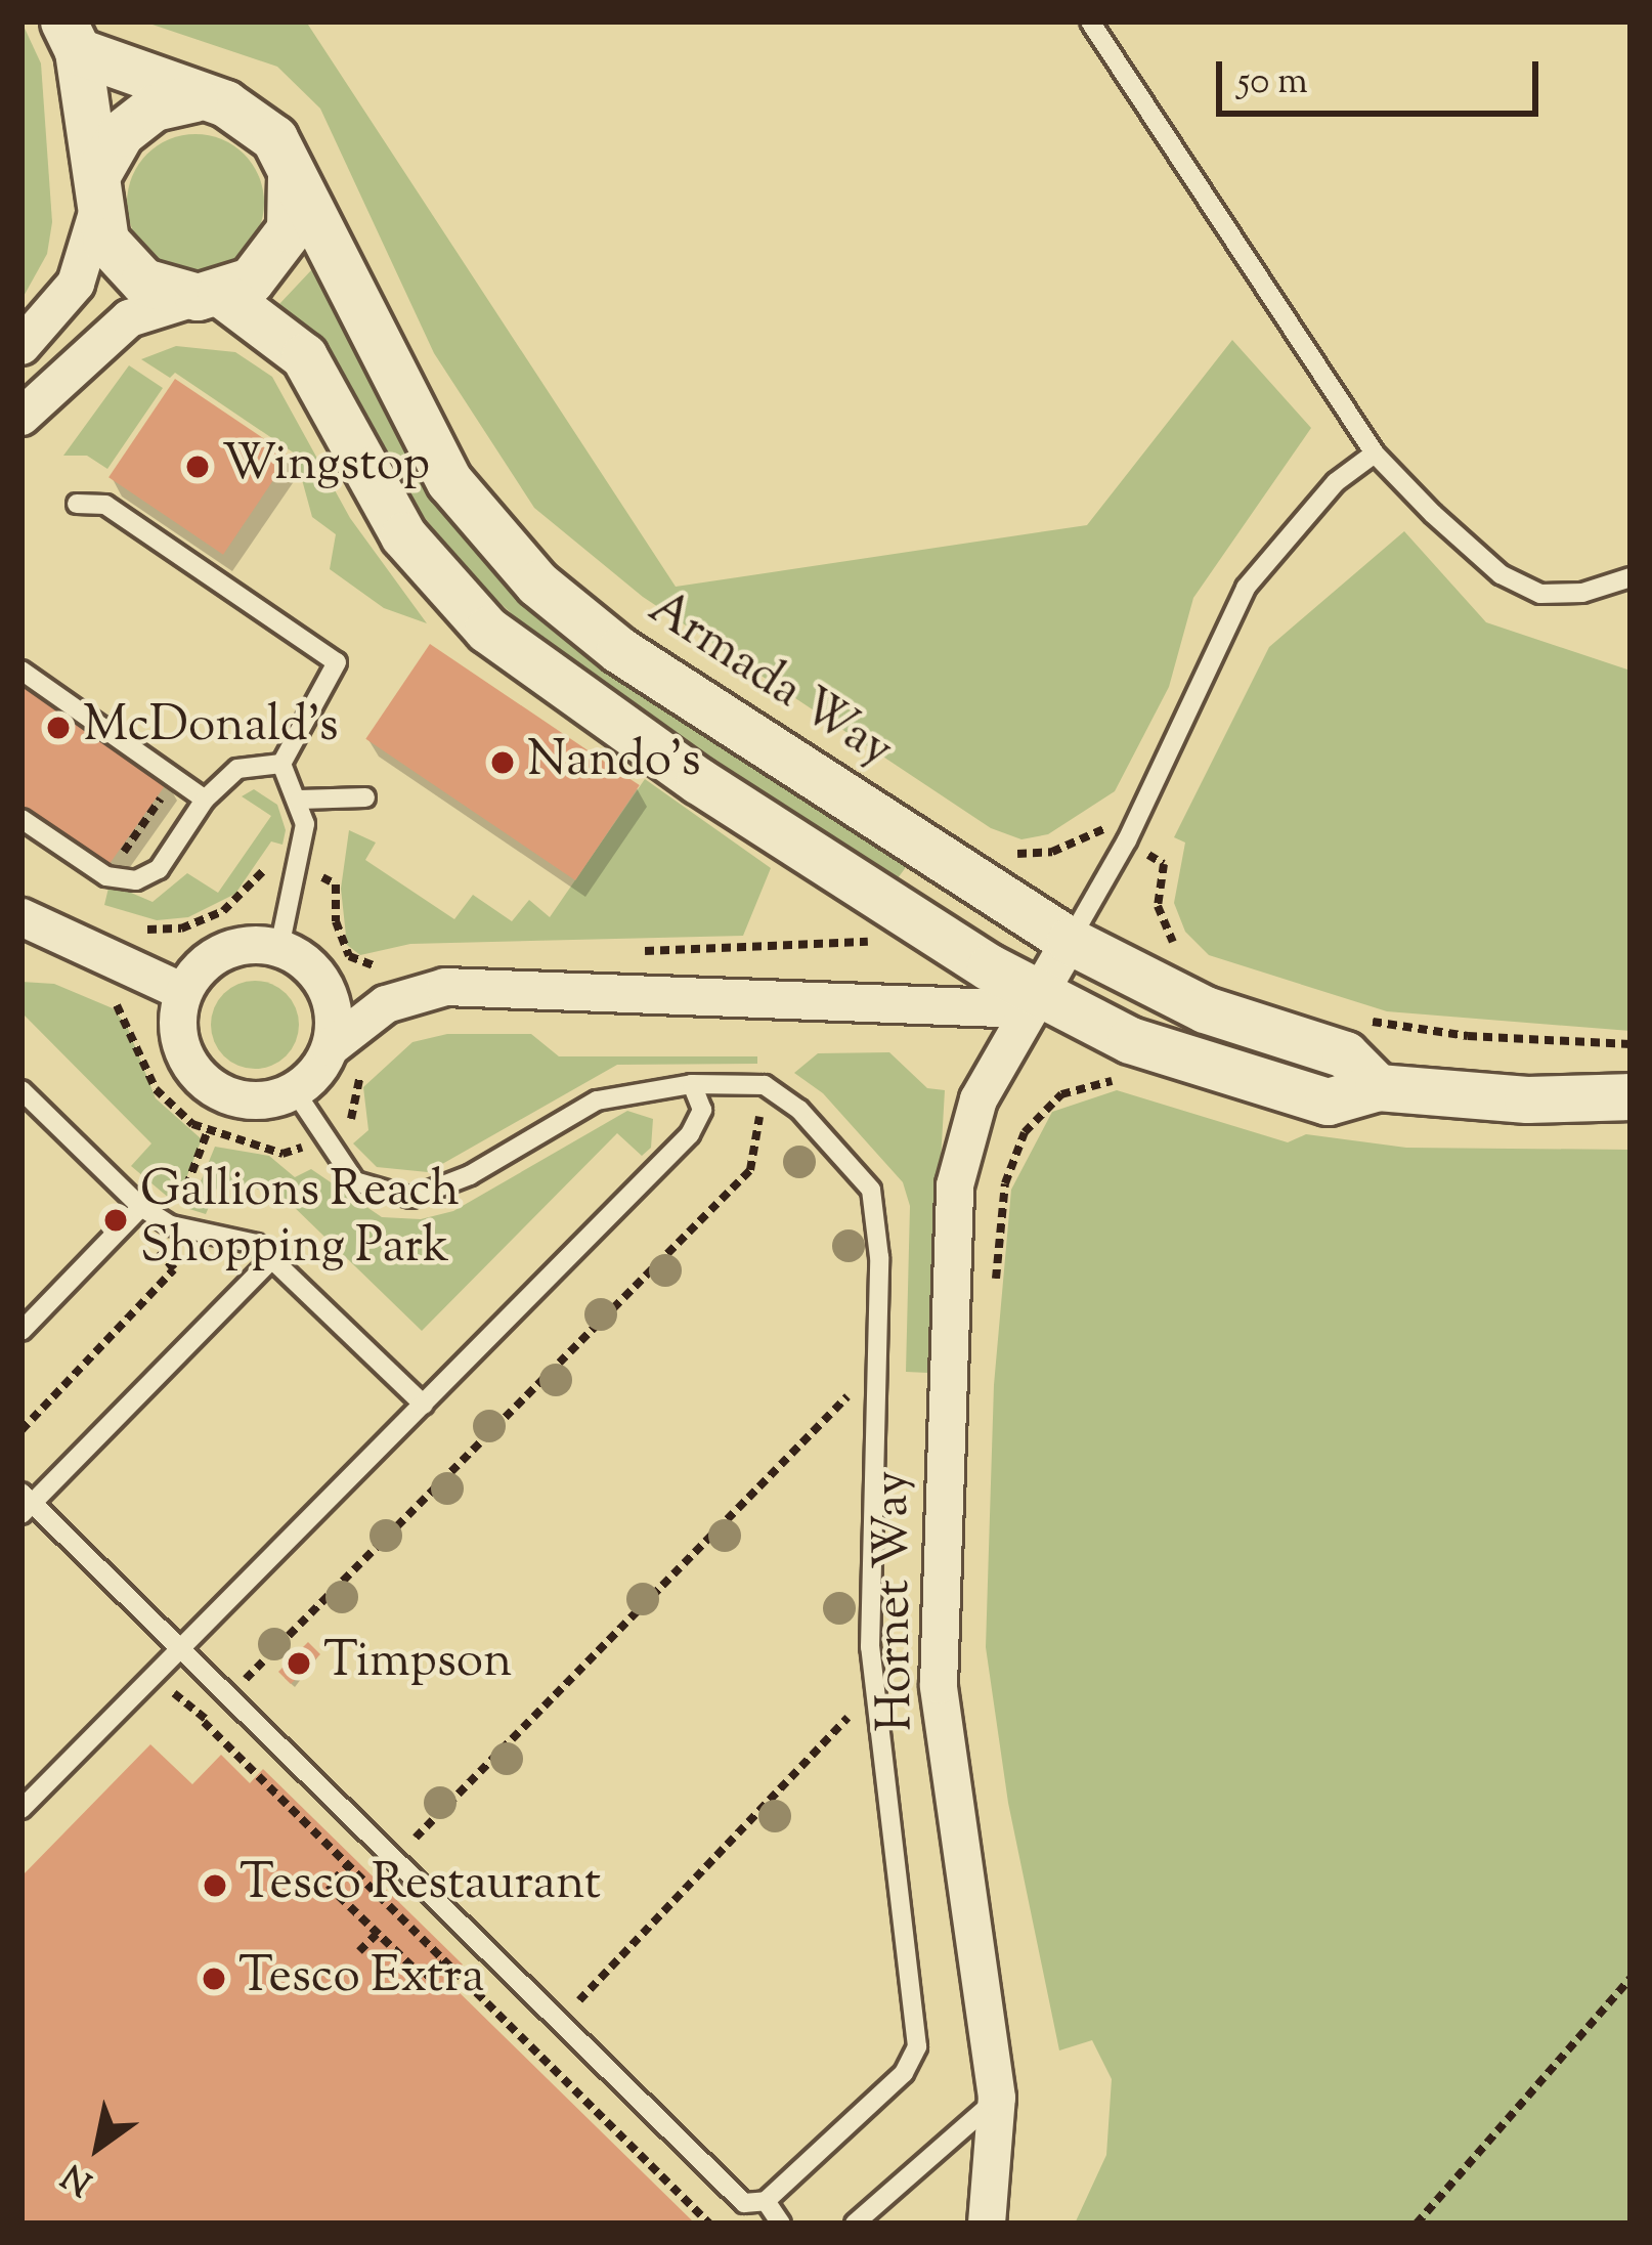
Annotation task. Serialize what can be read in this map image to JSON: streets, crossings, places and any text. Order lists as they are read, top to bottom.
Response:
{
  "streets": {
    "street": ["Armada Way", "Hornet Way"]
  },
  "crossings": [
    ["Armada Way", "Hornet Way"]
  ],
  "places": [
    "Wingstop",
    "McDonald's",
    "Nando's",
    "Gallions Reach Shopping Park",
    "Timpson",
    "Tesco Restaurant",
    "Tesco Extra"
  ],
  "scale_bar": "50 m",
  "north": "bottom left"
}
